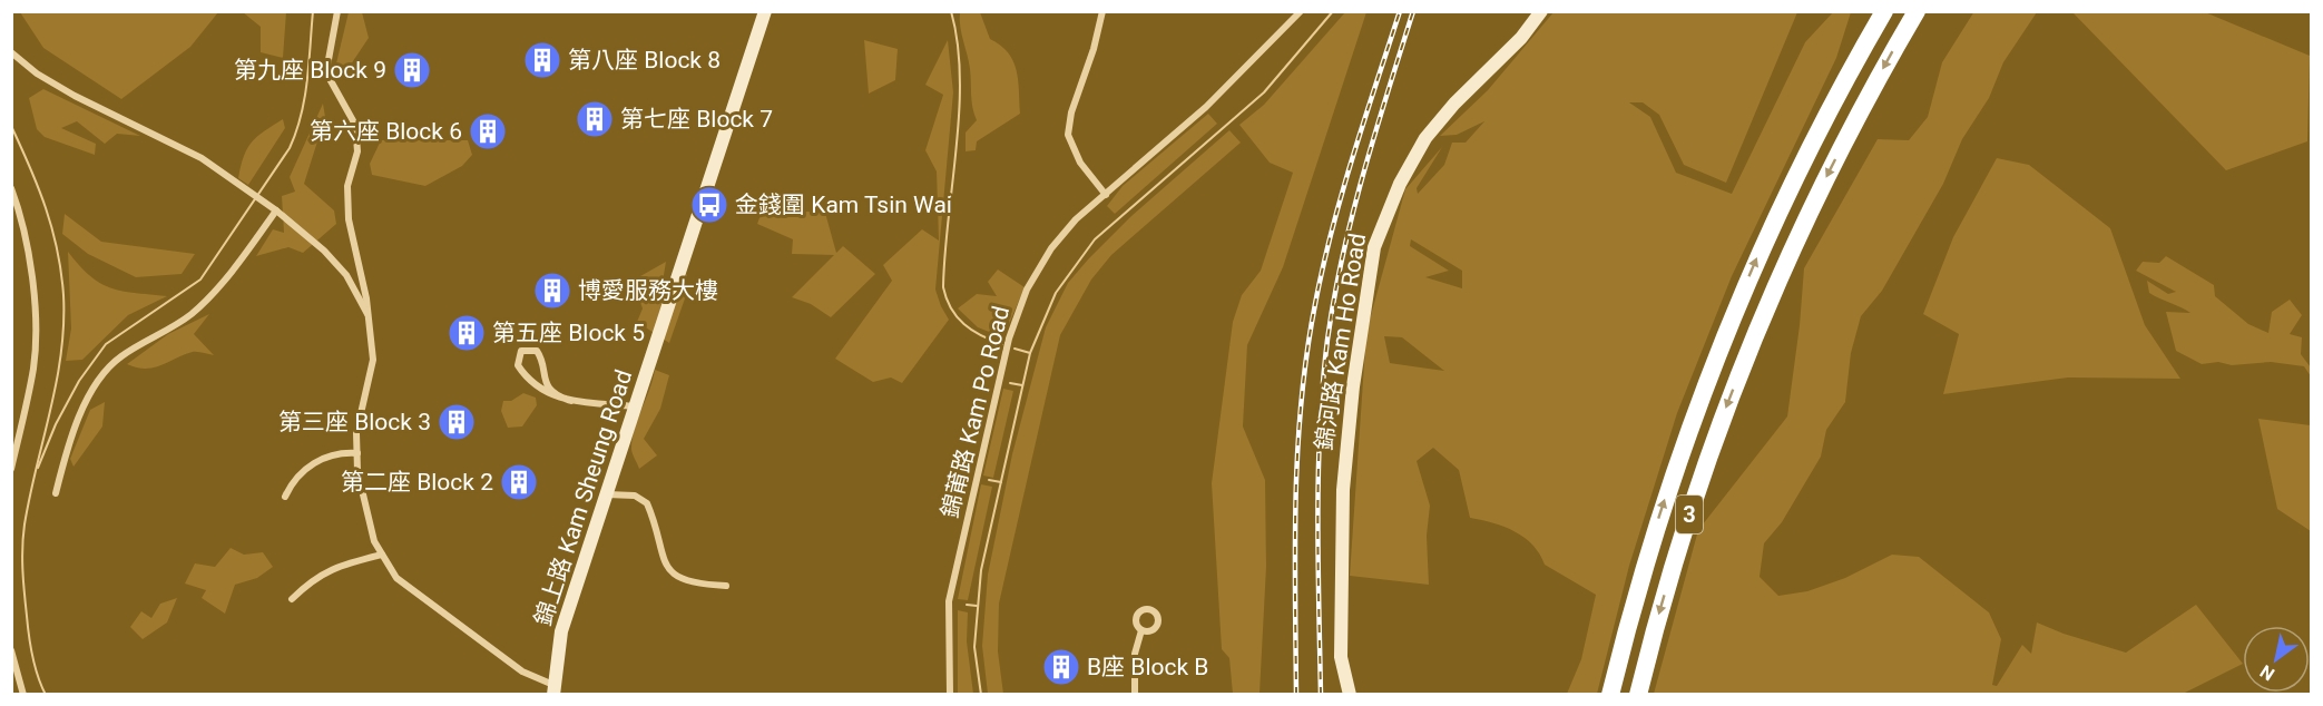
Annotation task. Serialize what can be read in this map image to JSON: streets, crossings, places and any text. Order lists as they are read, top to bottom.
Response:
{
  "streets": {
    "highway": ["3"],
    "main road": ["錦河路 Kam Ho Road", "錦上路 Kam Sheung Road"],
    "street": ["錦莆路 Kam Po Road"]
  },
  "places": {
    "building": [
      "第八座 Block 8",
      "第九座 Block 9",
      "第七座 Block 7",
      "第六座 Block 6",
      "博愛服務大樓",
      "第五座 Block 5",
      "第三座 Block 3",
      "第二座 Block 2",
      "B座 Block B"
    ],
    "bus stop": ["金錢圍 Kam Tsin Wai"]
  },
  "north": "bottom left"
}
